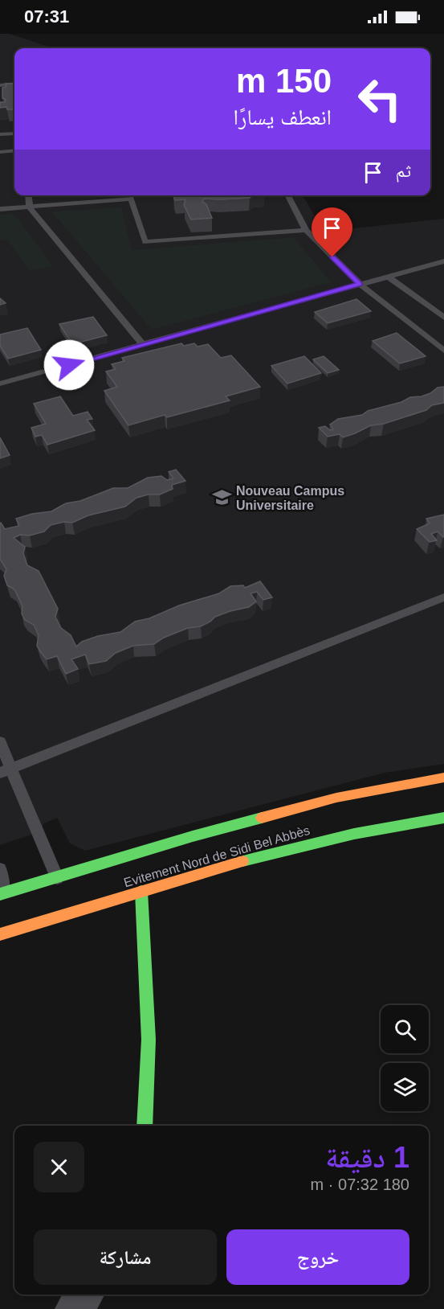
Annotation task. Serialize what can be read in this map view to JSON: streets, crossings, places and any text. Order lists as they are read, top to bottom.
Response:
{
  "streets": {
    "main road": ["Evitement Nord de Sidi Bel Abbès"]
  },
  "places": {
    "school or university": ["Nouveau Campus Universitaire"]
  },
  "page": {
    "status": "07:31",
    "turn": ["150 m", "انعطف يسارًا"],
    "then": "ثم",
    "heading": ["1 دقيقة", "180 m · 07:32"],
    "buttons": ["خروج", "مشاركة"]
  }
}
